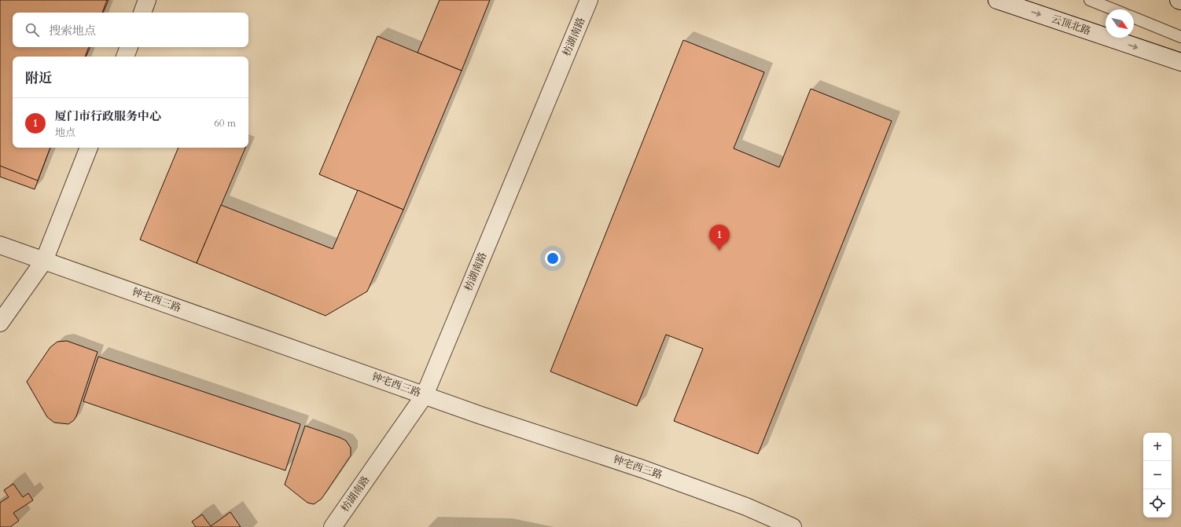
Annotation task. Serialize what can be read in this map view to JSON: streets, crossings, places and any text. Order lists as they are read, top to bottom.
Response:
{
  "streets": {
    "street": ["云顶北路", "枋湖南路", "钟宅西三路"]
  },
  "crossings": [
    ["枋湖南路", "钟宅西三路"]
  ],
  "one_way": ["云顶北路"],
  "north": "bottom right",
  "page": {
    "search": "搜索地点",
    "heading": "附近",
    "list": [
      {
        "mark": "1",
        "name": "厦门市行政服务中心",
        "note": "地点",
        "value": "60 m"
      }
    ],
    "pins": "1",
    "map_buttons": ["+", "−"]
  }
}
